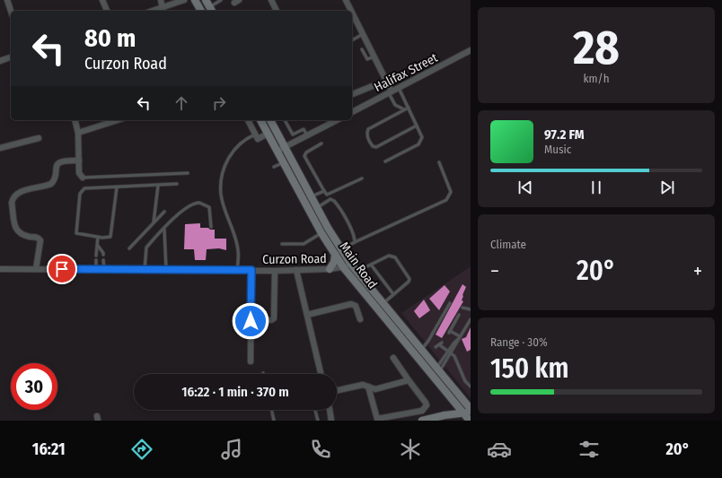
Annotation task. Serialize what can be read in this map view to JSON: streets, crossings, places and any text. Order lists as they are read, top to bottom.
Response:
{
  "streets": {
    "main road": ["Main Road"],
    "street": ["Halifax Street", "Curzon Road"]
  },
  "crossings": [
    ["Curzon Road", "Main Road"]
  ],
  "page": {
    "tile": [
      ["28", "km/h"],
      "Climate",
      ["Range · 30%", "150 km"]
    ],
    "turn": ["80 m", "Curzon Road"],
    "song": ["97.2 FM", "Music"],
    "heat": ["−", "20°", "+"],
    "limit": "30",
    "trip": "16:22 · 1 min · 370 m",
    "tabs": ["16:21", "20°"]
  }
}
